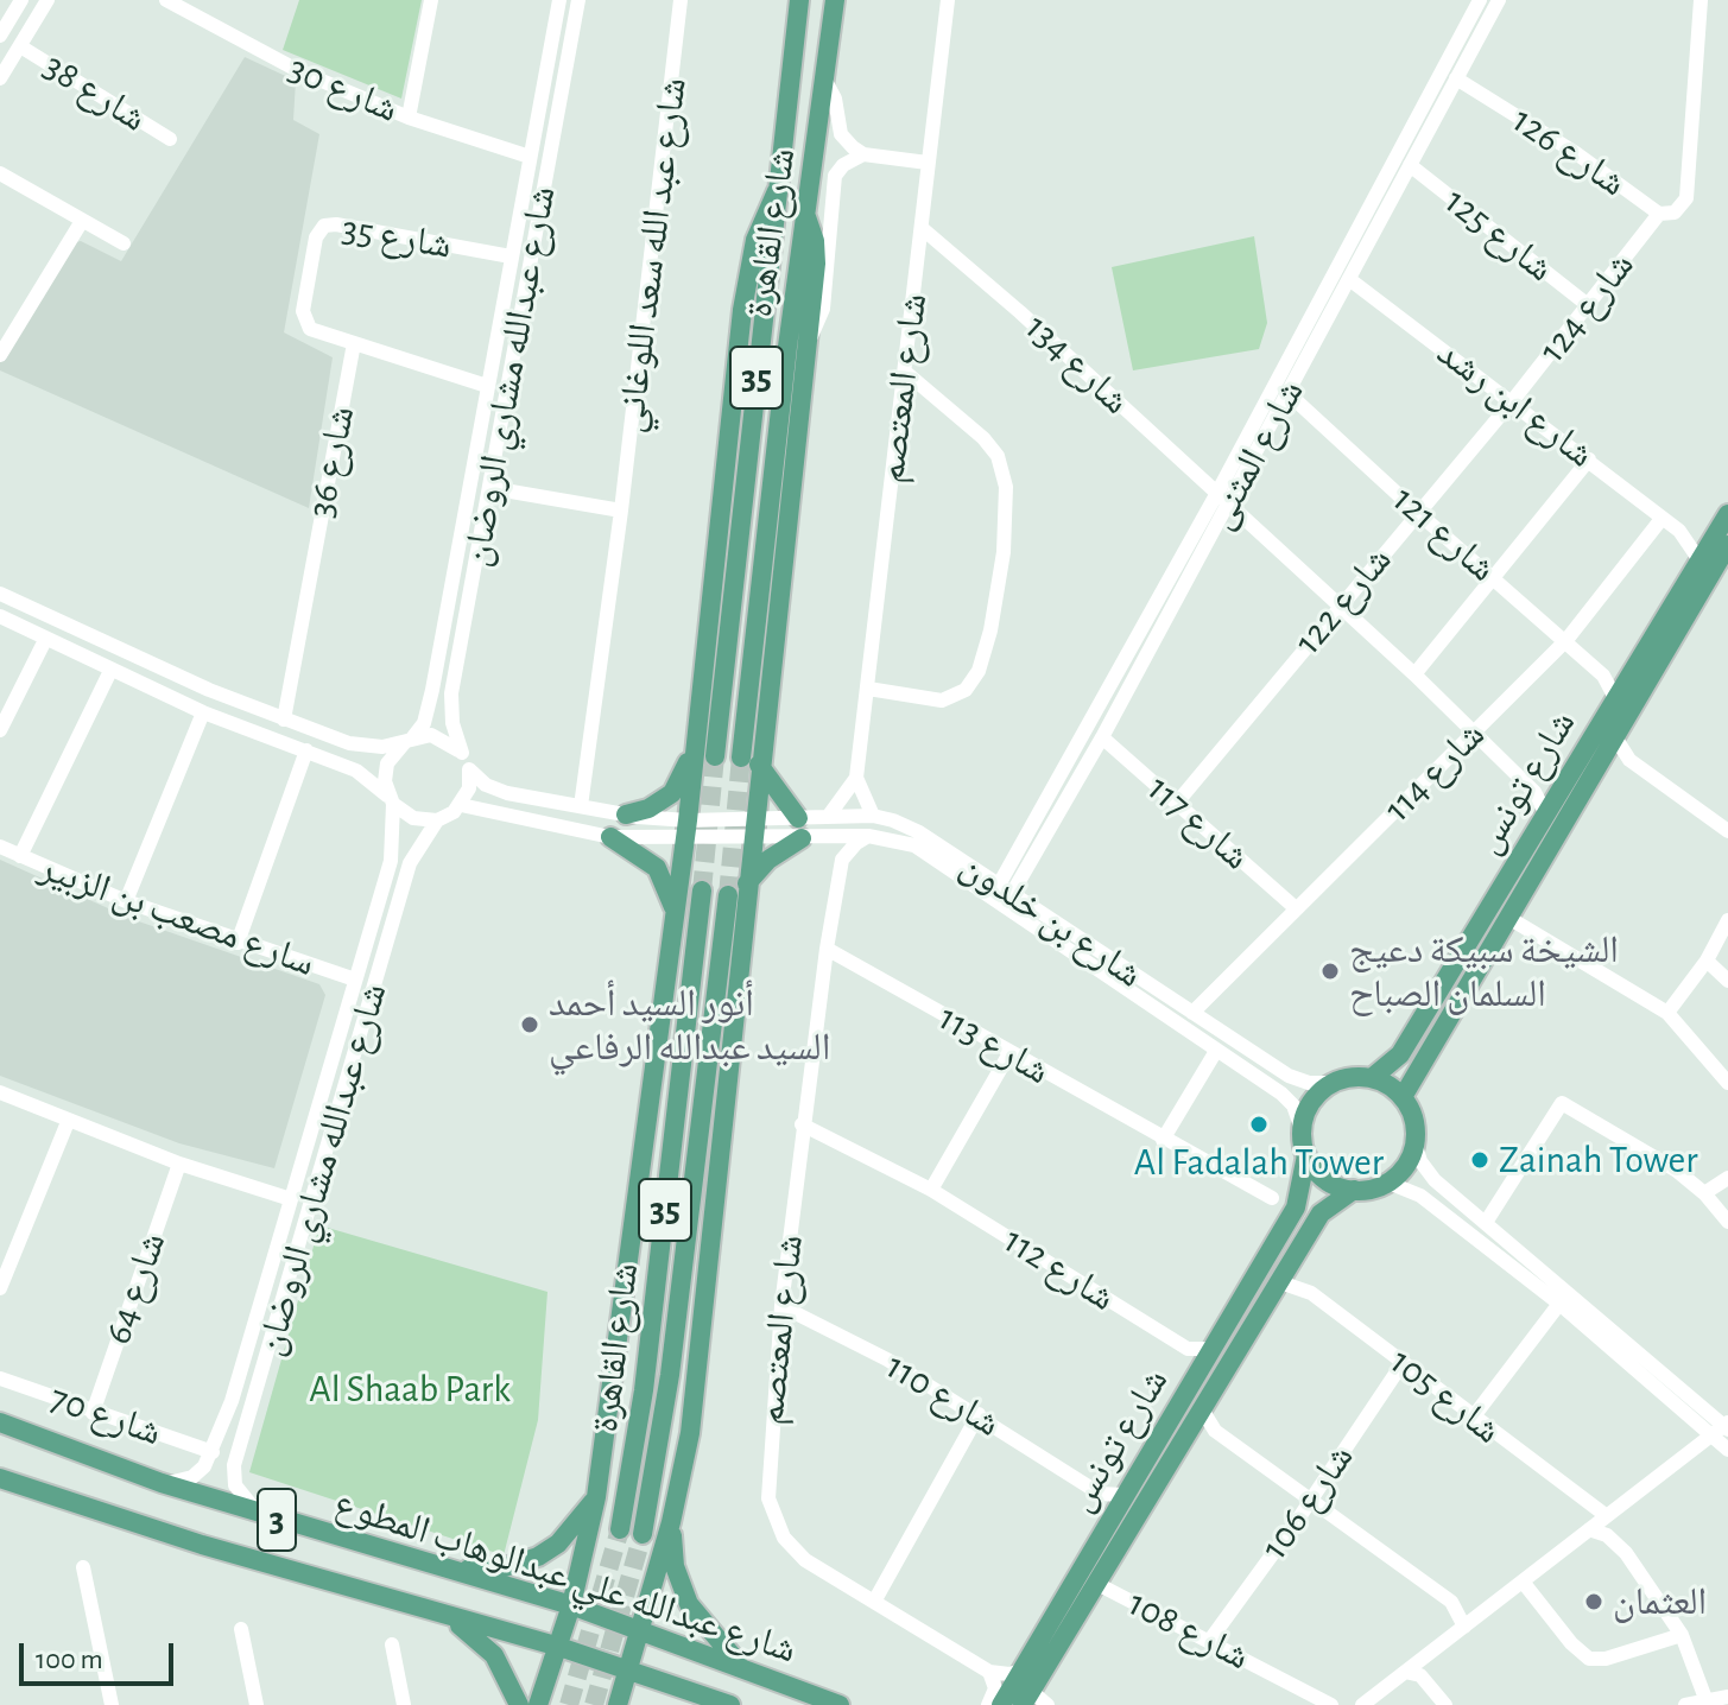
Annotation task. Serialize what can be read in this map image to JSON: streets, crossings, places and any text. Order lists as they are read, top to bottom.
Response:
{
  "streets": {
    "main road": [
      "شارع القاهرة",
      "35",
      "شارع تونس",
      "3",
      "شارع عبدالله علي عبدالوهاب المطوع"
    ],
    "street": [
      "شارع 30",
      "شارع 38",
      "شارع 126",
      "شارع 125",
      "شارع 35",
      "شارع عبد الله سعد اللوغاني",
      "شارع 124",
      "شارع 134",
      "شارع عبدالله مشاري الروضان",
      "شارع المعتصم",
      "شارع ابن رشد",
      "شارع المثنى",
      "شارع 36",
      "شارع 121",
      "شارع 122",
      "شارع 114",
      "شارع 117",
      "سارع مصعب بن الزبير",
      "شارع بن خلدون",
      "شارع 113",
      "شارع 112",
      "شارع 64",
      "شارع 110",
      "شارع 105",
      "شارع 70",
      "شارع 106",
      "شارع 108"
    ]
  },
  "crossings": [
    ["شارع 30", "شارع عبدالله مشاري الروضان"],
    ["شارع 126", "شارع 124"],
    ["شارع 126", "شارع المثنى"],
    ["شارع 125", "شارع 124"],
    ["شارع 125", "شارع المثنى"],
    ["شارع 35", "شارع عبدالله مشاري الروضان"],
    ["شارع 35", "شارع 36"],
    ["شارع 124", "شارع ابن رشد"],
    ["شارع 124", "شارع 122"],
    ["شارع 134", "شارع المعتصم"],
    ["شارع 134", "شارع المثنى"],
    ["شارع 134", "شارع 122"],
    ["شارع 134", "شارع 114"],
    ["شارع 134", "شارع تونس"],
    ["شارع عبدالله مشاري الروضان", "سارع مصعب بن الزبير"],
    ["شارع عبدالله مشاري الروضان", "شارع 70"],
    ["شارع عبدالله مشاري الروضان", "شارع عبدالله علي عبدالوهاب المطوع"],
    ["شارع المعتصم", "شارع بن خلدون"],
    ["شارع المعتصم", "شارع 113"],
    ["شارع المعتصم", "شارع 112"],
    ["شارع المعتصم", "شارع 110"],
    ["شارع ابن رشد", "شارع المثنى"],
    ["شارع ابن رشد", "شارع 122"],
    ["شارع ابن رشد", "شارع 114"],
    ["شارع ابن رشد", "شارع تونس"],
    ["شارع المثنى", "شارع 121"],
    ["شارع المثنى", "شارع 117"],
    ["شارع المثنى", "شارع بن خلدون"],
    ["شارع 121", "شارع 122"],
    ["شارع 121", "شارع 114"],
    ["شارع 121", "شارع تونس"],
    ["شارع 122", "شارع 117"],
    ["شارع 114", "شارع 117"],
    ["شارع 114", "شارع بن خلدون"],
    ["شارع تونس", "شارع بن خلدون"],
    ["شارع تونس", "شارع 105"],
    ["شارع تونس", "شارع 108"],
    ["شارع 64", "شارع 70"],
    ["شارع 105", "شارع 106"],
    ["شارع 106", "شارع 108"],
    ["3", "شارع عبدالله علي عبدالوهاب المطوع"]
  ],
  "parks": ["Al Shaab Park"],
  "places": [
    "الشيخة سبيكة دعيج السلمان الصباح",
    "أنور السيد أحمد السيد عبدالله الرفاعي",
    "Al Fadalah Tower",
    "Zainah Tower",
    "العثمان"
  ],
  "scale_bar": "100 m"
}
